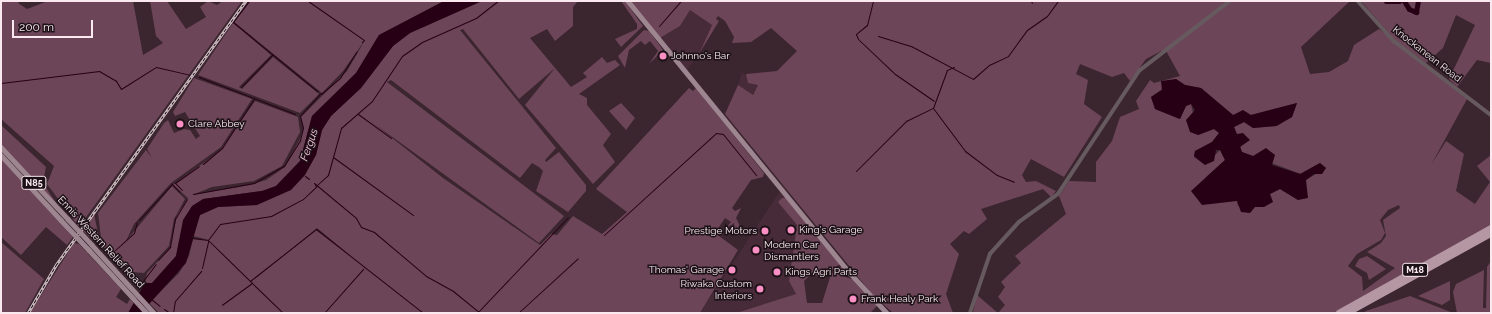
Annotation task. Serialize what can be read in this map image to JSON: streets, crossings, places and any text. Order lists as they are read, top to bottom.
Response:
{
  "streets": {
    "highway": ["M18"],
    "main road": ["N85", "Ennis Western Relief Road"],
    "street": ["Knockanean Road"]
  },
  "water": ["Fergus"],
  "places": [
    "Johnno's Bar",
    "Clare Abbey",
    "King's Garage",
    "Prestige Motors",
    "Modern Car Dismantlers",
    "Thomas' Garage",
    "Kings Agri Parts",
    "Riwaka Custom Interiors",
    "Frank Healy Park"
  ],
  "scale_bar": "200 m"
}
